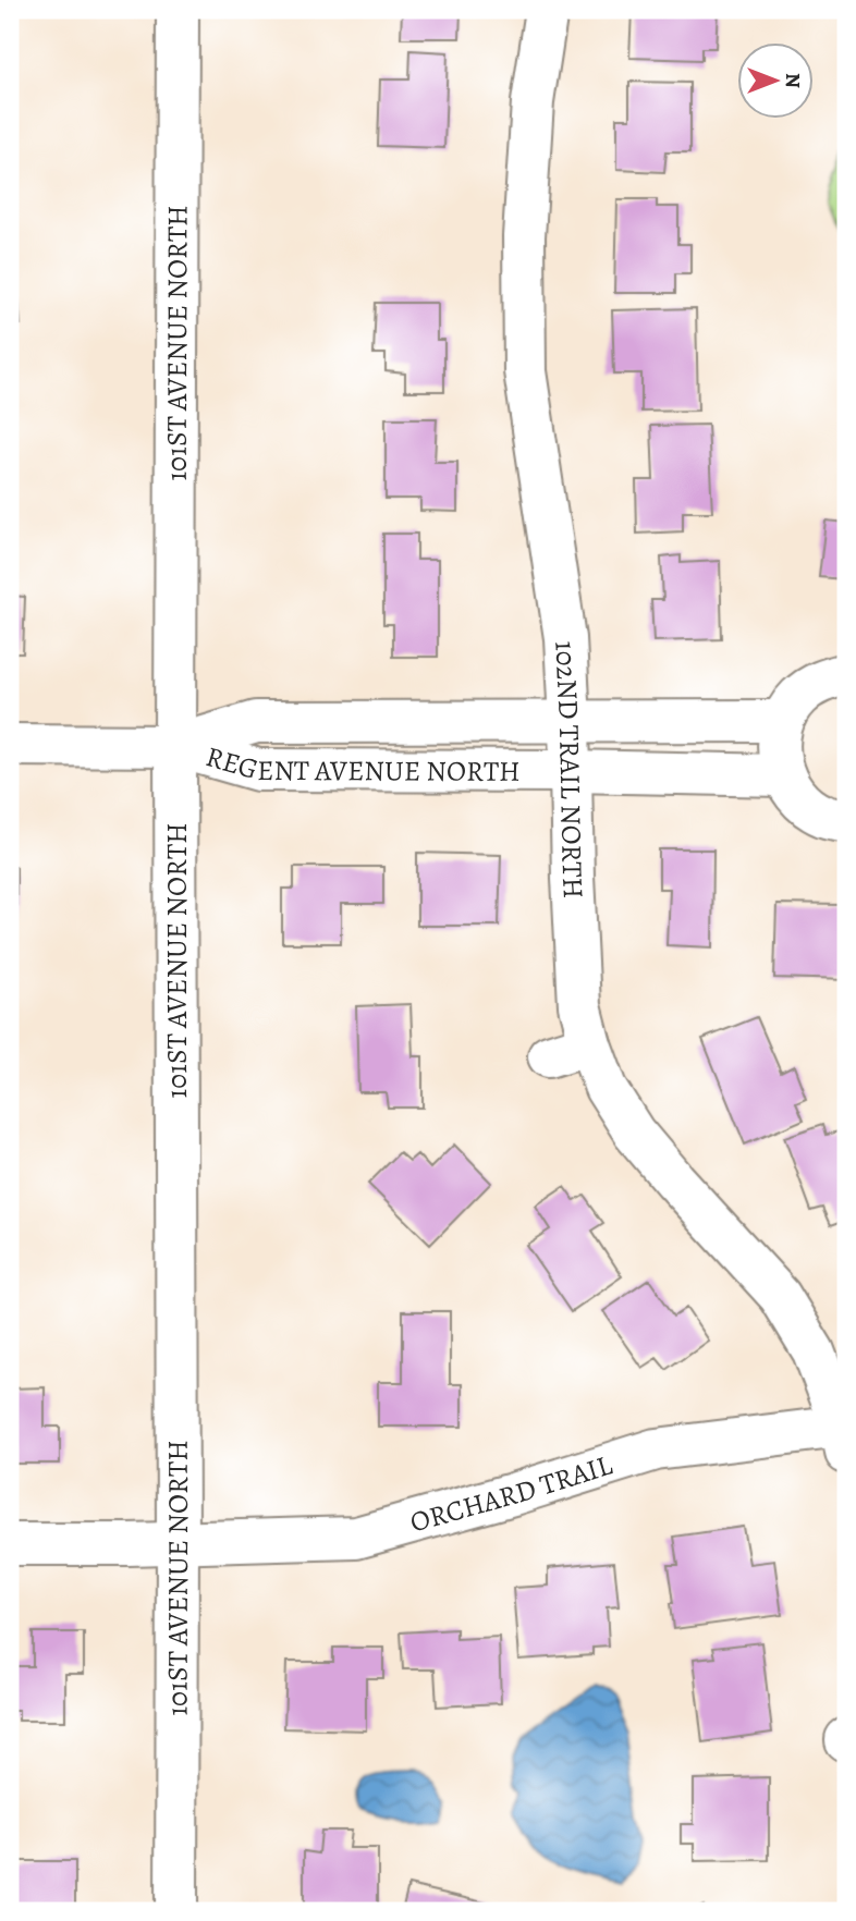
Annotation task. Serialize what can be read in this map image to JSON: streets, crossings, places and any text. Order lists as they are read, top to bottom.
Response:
{
  "streets": {
    "street": [
      "101ST AVENUE NORTH",
      "REGENT AVENUE NORTH",
      "102ND TRAIL NORTH",
      "ORCHARD TRAIL"
    ]
  },
  "crossings": [
    ["101ST AVENUE NORTH", "REGENT AVENUE NORTH"],
    ["101ST AVENUE NORTH", "ORCHARD TRAIL"],
    ["REGENT AVENUE NORTH", "102ND TRAIL NORTH"],
    ["102ND TRAIL NORTH", "ORCHARD TRAIL"]
  ],
  "north": "right"
}
